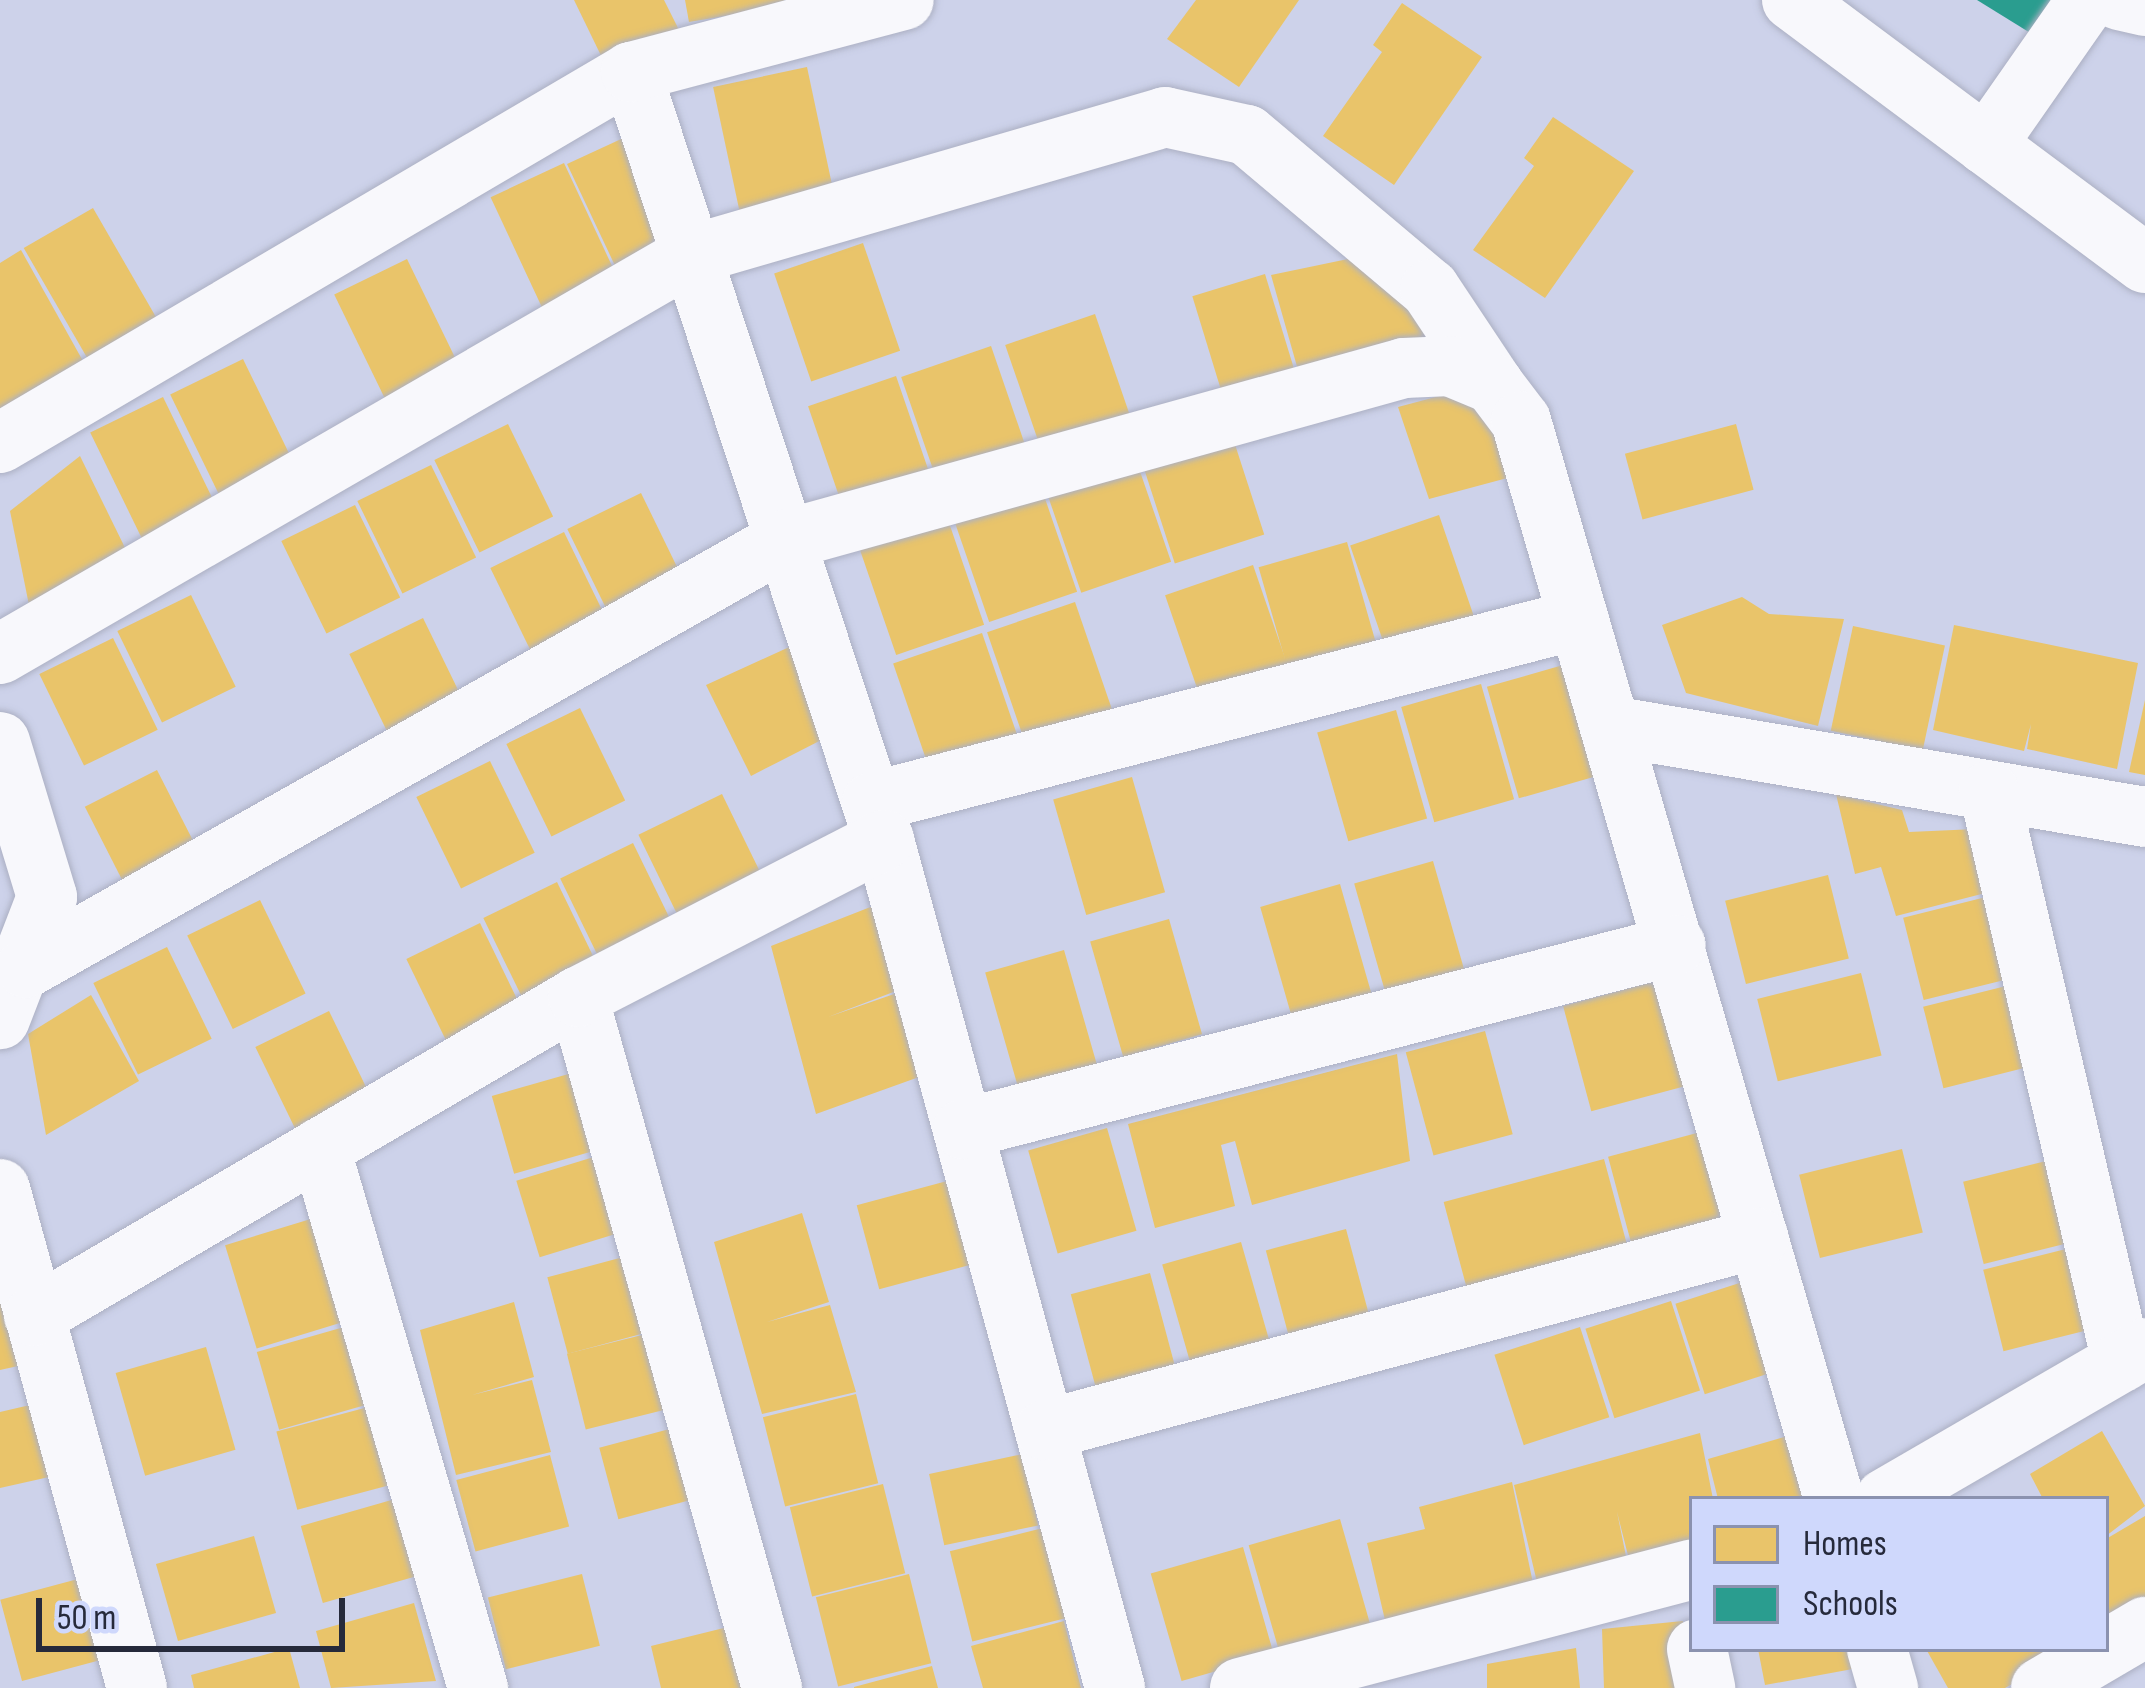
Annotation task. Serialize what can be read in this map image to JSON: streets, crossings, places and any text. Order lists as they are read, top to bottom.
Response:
{
  "legend": ["Homes", "Schools"],
  "scale_bar": "50 m"
}
